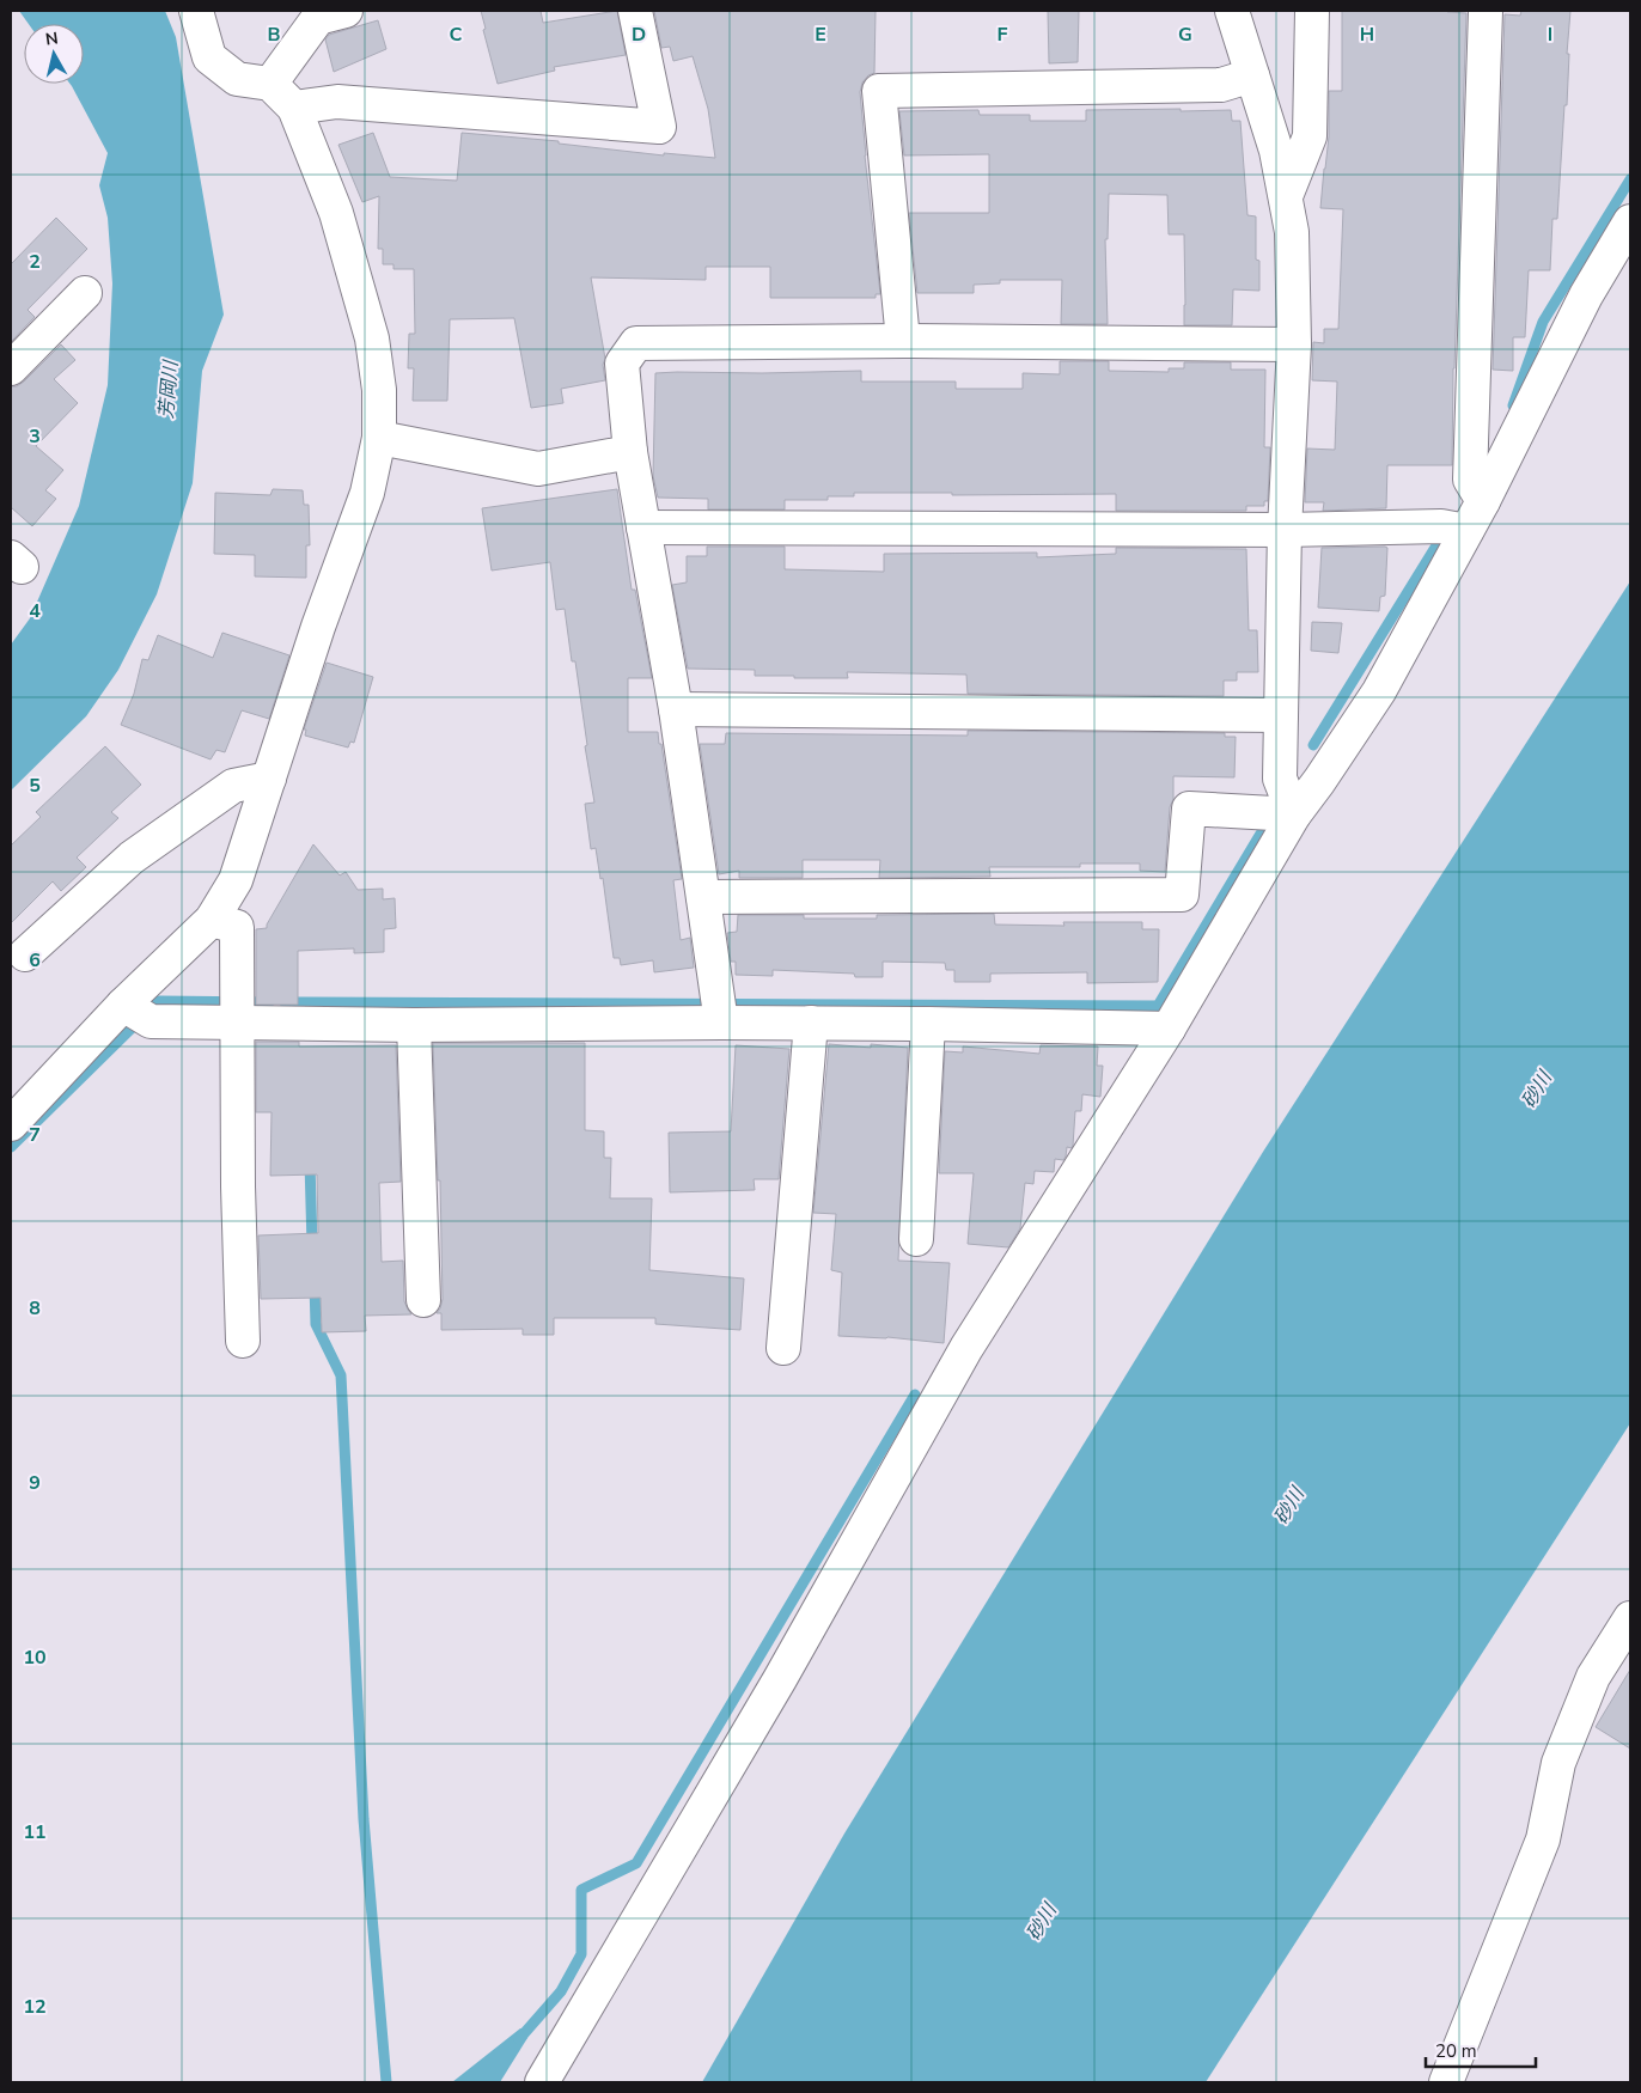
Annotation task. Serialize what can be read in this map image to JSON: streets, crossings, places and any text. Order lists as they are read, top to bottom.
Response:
{
  "water": ["芳岡川", "砂川"],
  "scale_bar": "20 m",
  "north": "top",
  "grid": {
    "columns": [
      "B",
      "C",
      "D",
      "E",
      "F",
      "G",
      "H",
      "I"
    ],
    "rows": [
      "2",
      "3",
      "4",
      "5",
      "6",
      "7",
      "8",
      "9",
      "10",
      "11",
      "12"
    ]
  }
}
